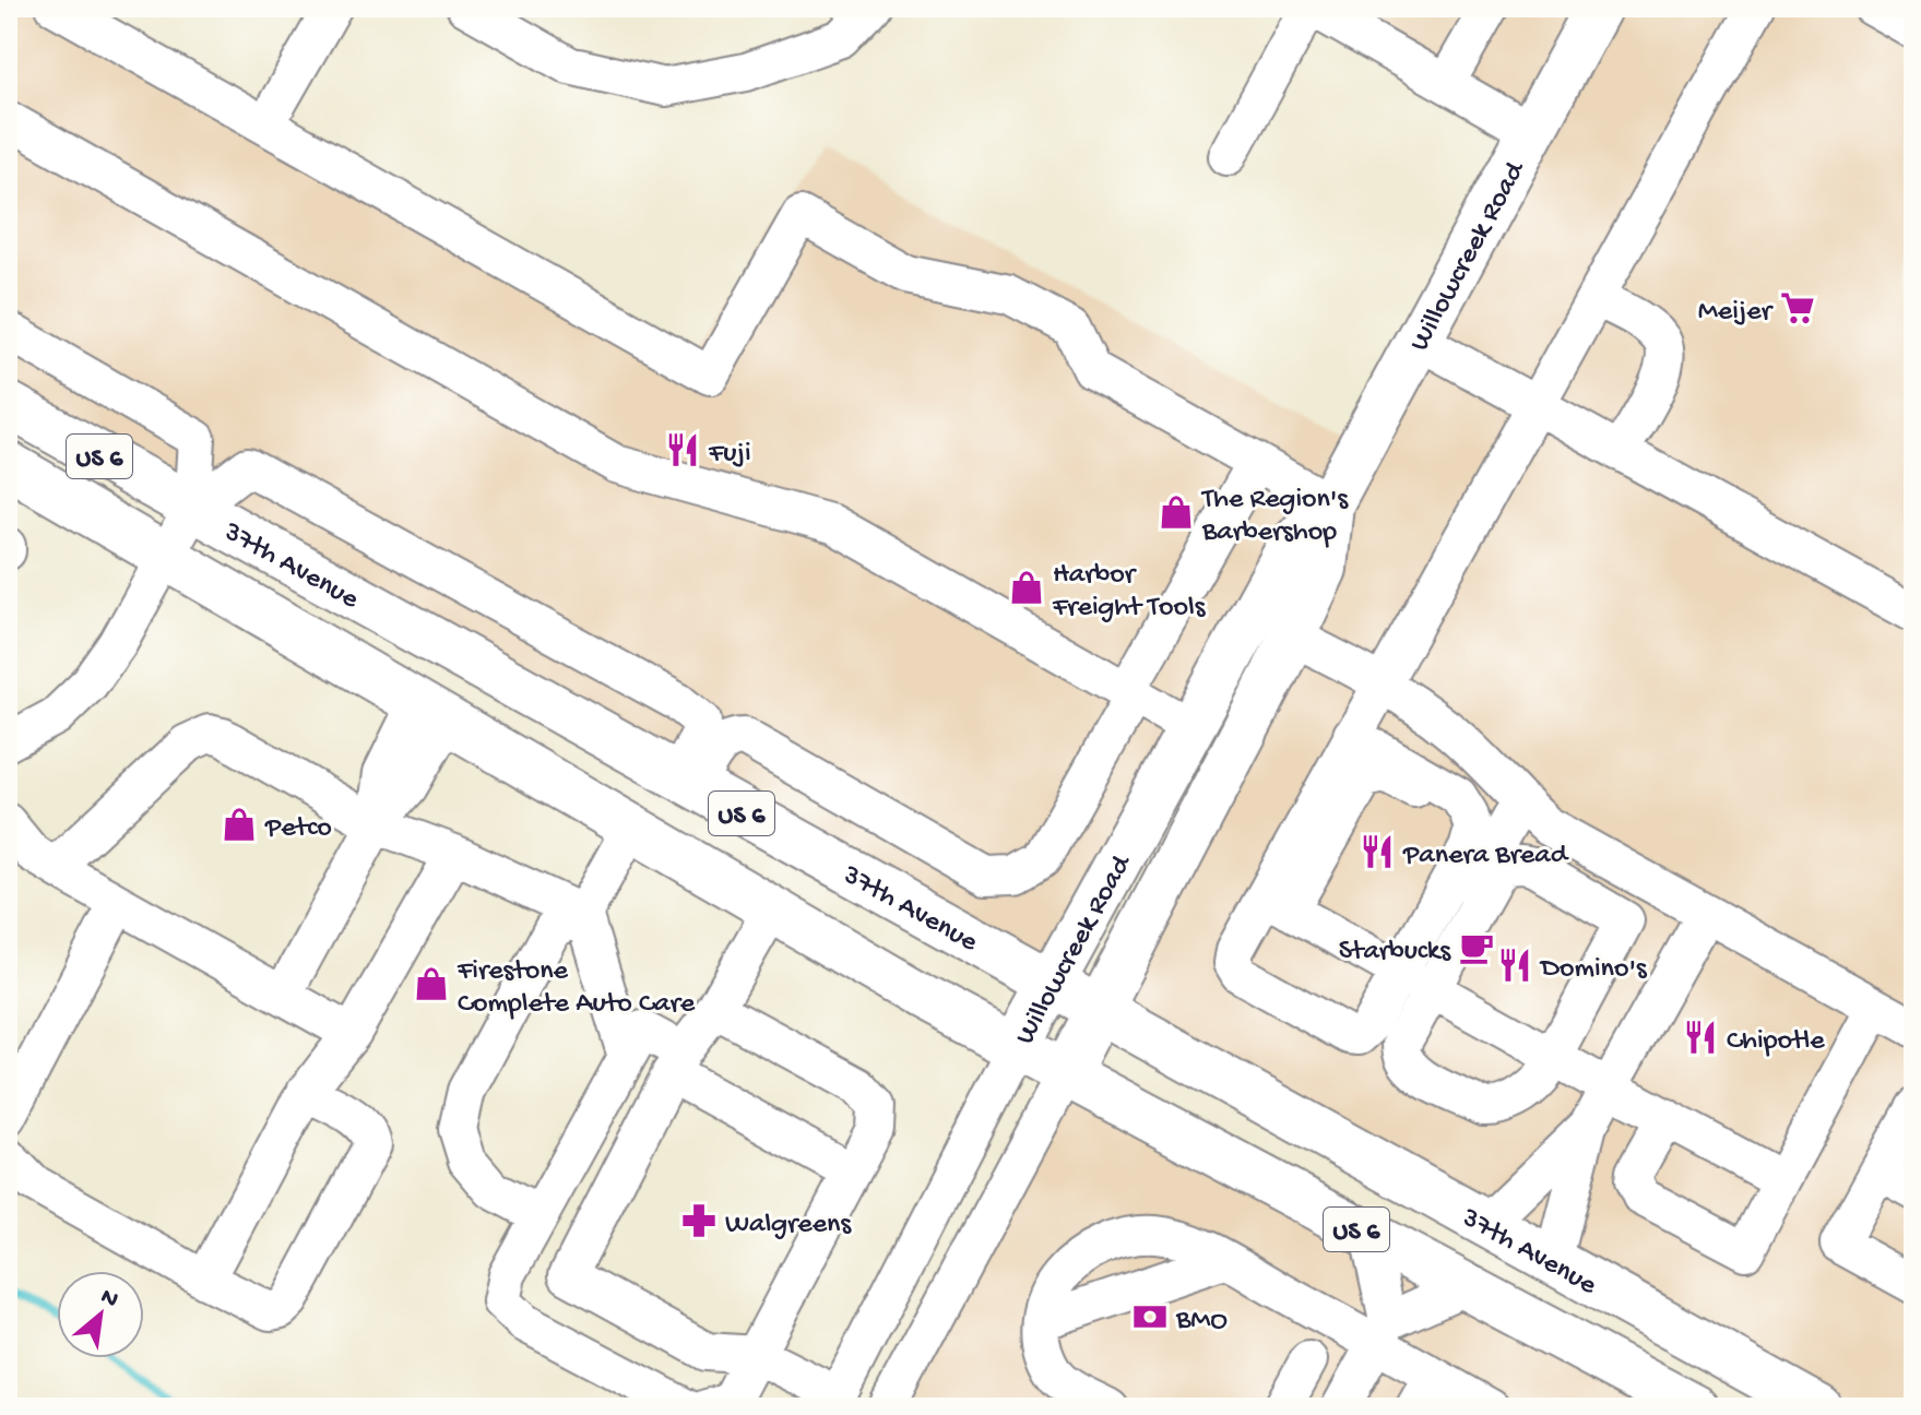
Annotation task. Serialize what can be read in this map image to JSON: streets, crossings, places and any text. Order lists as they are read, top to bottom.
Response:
{
  "streets": {
    "main road": ["Willowcreek Road", "US 6", "37th Avenue"]
  },
  "crossings": [
    ["Willowcreek Road", "37th Avenue"]
  ],
  "places": {
    "supermarket": ["Meijer"],
    "restaurant": [
      "Fuji",
      "Panera Bread",
      "Domino's",
      "Chipotle"
    ],
    "shop": [
      "The Region's Barbershop",
      "Harbor Freight Tools",
      "Petco",
      "Firestone Complete Auto Care"
    ],
    "cafe": ["Starbucks"],
    "pharmacy": ["Walgreens"],
    "bank": ["BMO"]
  },
  "north": "top right"
}
